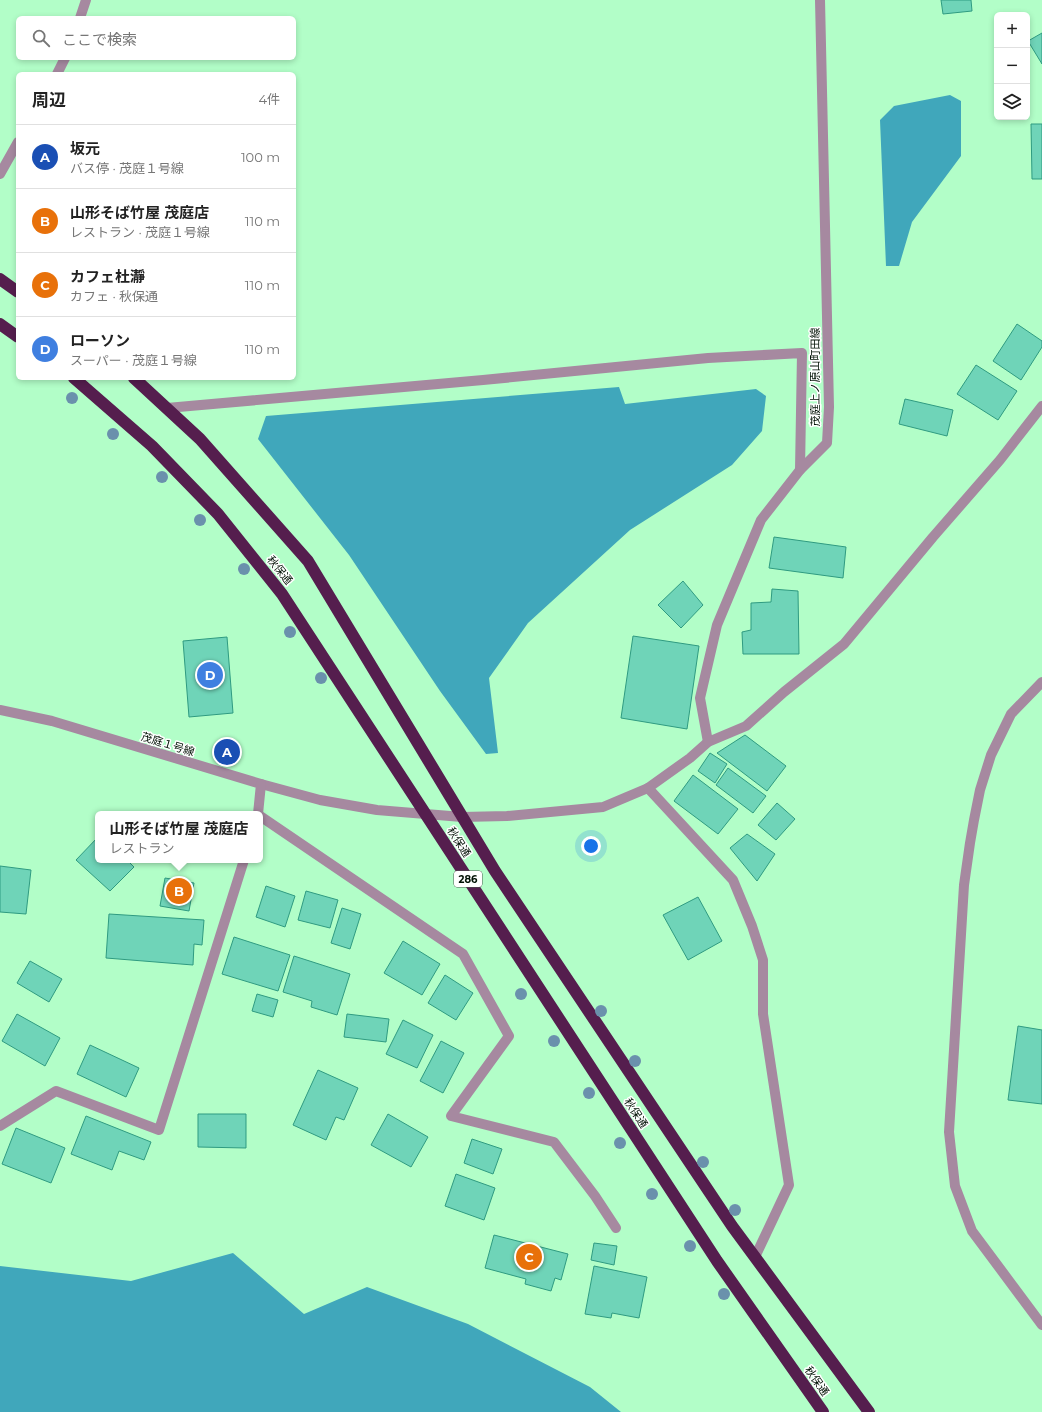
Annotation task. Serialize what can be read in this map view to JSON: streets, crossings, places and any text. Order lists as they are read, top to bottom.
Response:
{
  "streets": {
    "highway": ["秋保通", "286"],
    "street": ["茂庭上ノ原山町田線", "茂庭１号線"]
  },
  "crossings": [
    ["茂庭上ノ原山町田線", "茂庭１号線"],
    ["秋保通", "茂庭１号線"]
  ],
  "page": {
    "map_buttons": ["+", "−"],
    "search": "ここで検索",
    "heading": ["周辺", "4件"],
    "list": [
      {
        "mark": "A",
        "name": "坂元",
        "note": "バス停 · 茂庭１号線",
        "value": "100 m"
      },
      {
        "mark": "B",
        "name": "山形そば竹屋 茂庭店",
        "note": "レストラン · 茂庭１号線",
        "value": "110 m"
      },
      {
        "mark": "C",
        "name": "カフェ杜瀞",
        "note": "カフェ · 秋保通",
        "value": "110 m"
      },
      {
        "mark": "D",
        "name": "ローソン",
        "note": "スーパー · 茂庭１号線",
        "value": "110 m"
      }
    ],
    "pins": [
      "D",
      "A",
      "B",
      "C"
    ],
    "popup": ["山形そば竹屋 茂庭店", "レストラン"]
  }
}
